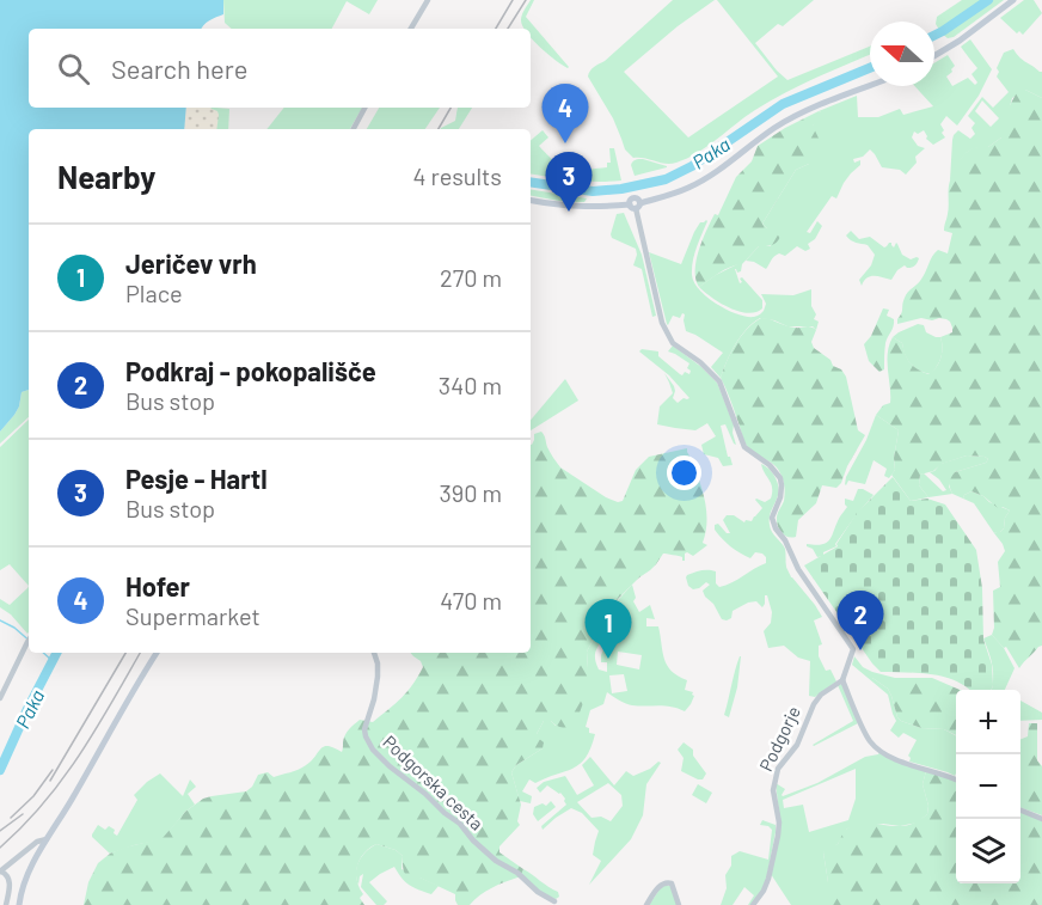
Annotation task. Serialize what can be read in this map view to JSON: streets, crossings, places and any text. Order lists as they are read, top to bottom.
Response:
{
  "streets": {
    "street": ["Podgorje", "Podgorska cesta"]
  },
  "water": ["Paka"],
  "north": "left",
  "page": {
    "search": "Search here",
    "pins": [
      "4",
      "3",
      "2",
      "1"
    ],
    "heading": ["Nearby", "4 results"],
    "list": [
      {
        "mark": "1",
        "name": "Jeričev vrh",
        "note": "Place",
        "value": "270 m"
      },
      {
        "mark": "2",
        "name": "Podkraj - pokopališče",
        "note": "Bus stop",
        "value": "340 m"
      },
      {
        "mark": "3",
        "name": "Pesje - Hartl",
        "note": "Bus stop",
        "value": "390 m"
      },
      {
        "mark": "4",
        "name": "Hofer",
        "note": "Supermarket",
        "value": "470 m"
      }
    ],
    "map_buttons": ["+", "−"]
  }
}
